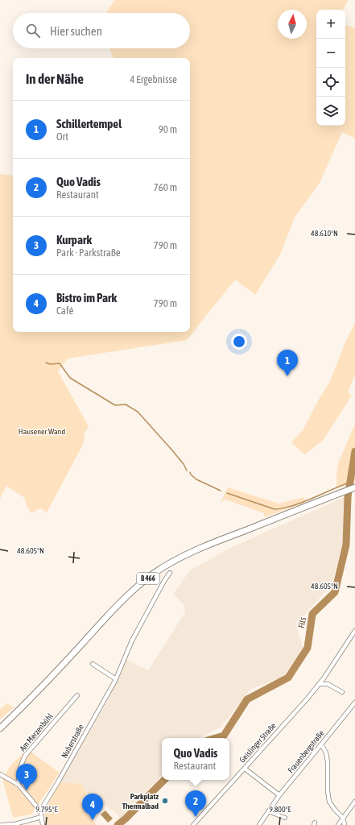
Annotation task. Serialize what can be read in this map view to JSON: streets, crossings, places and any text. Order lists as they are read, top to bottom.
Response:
{
  "streets": {
    "main road": ["B 466"],
    "street": [
      "Am Merzenbühl",
      "Nuberstraße",
      "Geislinger Straße",
      "Frauenbergstraße"
    ]
  },
  "water": ["Fils"],
  "parks": ["Hausener Wand"],
  "places": ["Parkplatz Thermalbad"],
  "north": "top",
  "page": {
    "map_buttons": ["+", "−"],
    "search": "Hier suchen",
    "heading": ["In der Nähe", "4 Ergebnisse"],
    "list": [
      {
        "mark": "1",
        "name": "Schillertempel",
        "note": "Ort",
        "value": "90 m"
      },
      {
        "mark": "2",
        "name": "Quo Vadis",
        "note": "Restaurant",
        "value": "760 m"
      },
      {
        "mark": "3",
        "name": "Kurpark",
        "note": "Park · Parkstraße",
        "value": "790 m"
      },
      {
        "mark": "4",
        "name": "Bistro im Park",
        "note": "Café",
        "value": "790 m"
      }
    ],
    "pins": [
      "1",
      "3",
      "2",
      "4"
    ],
    "popup": ["Quo Vadis", "Restaurant"]
  },
  "coordinates": [
    "48.610°N",
    "48.605°N",
    "9.795°E",
    "9.800°E"
  ]
}
